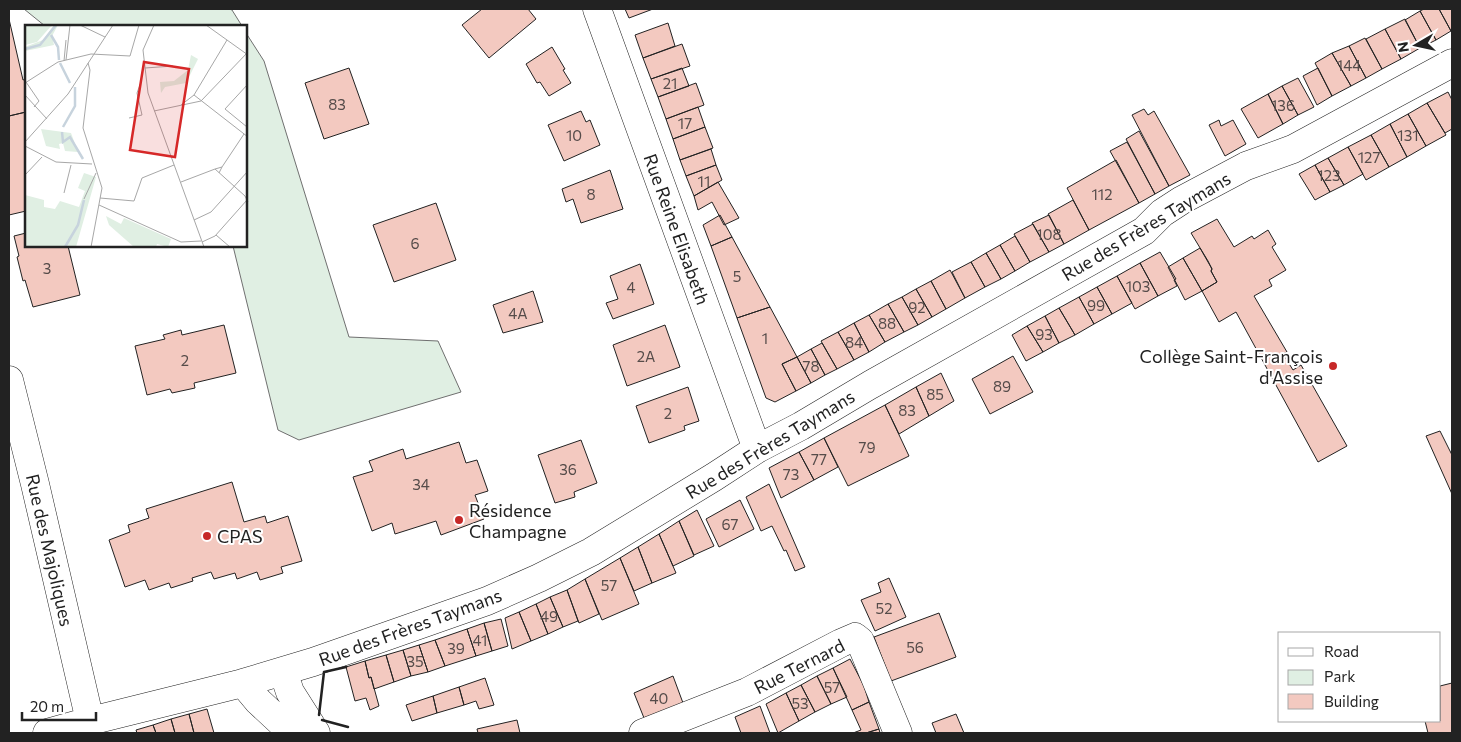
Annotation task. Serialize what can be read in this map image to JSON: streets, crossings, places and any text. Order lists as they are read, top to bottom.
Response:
{
  "streets": {
    "street": [
      "Rue des Frères Taymans",
      "Rue Reine Elisabeth",
      "Rue des Majoliques",
      "Rue Ternard"
    ]
  },
  "crossings": [
    ["Rue des Frères Taymans", "Rue Reine Elisabeth"],
    ["Rue des Frères Taymans", "Rue des Majoliques"]
  ],
  "places": ["Collège Saint-François d'Assise", "Résidence Champagne", "CPAS"],
  "house_numbers": [
    "144",
    "21",
    "83",
    "136",
    "17",
    "10",
    "131",
    "127",
    "123",
    "11",
    "8",
    "112",
    "108",
    "6",
    "3",
    "5",
    "103",
    "4",
    "99",
    "92",
    "4A",
    "88",
    "93",
    "1",
    "84",
    "2A",
    "2",
    "78",
    "89",
    "85",
    "83",
    "2",
    "79",
    "77",
    "36",
    "73",
    "34",
    "67",
    "57",
    "52",
    "49",
    "41",
    "56",
    "39",
    "35",
    "57",
    "40",
    "53"
  ],
  "legend": ["Road", "Park", "Building"],
  "scale_bar": "20 m",
  "north": "left"
}
